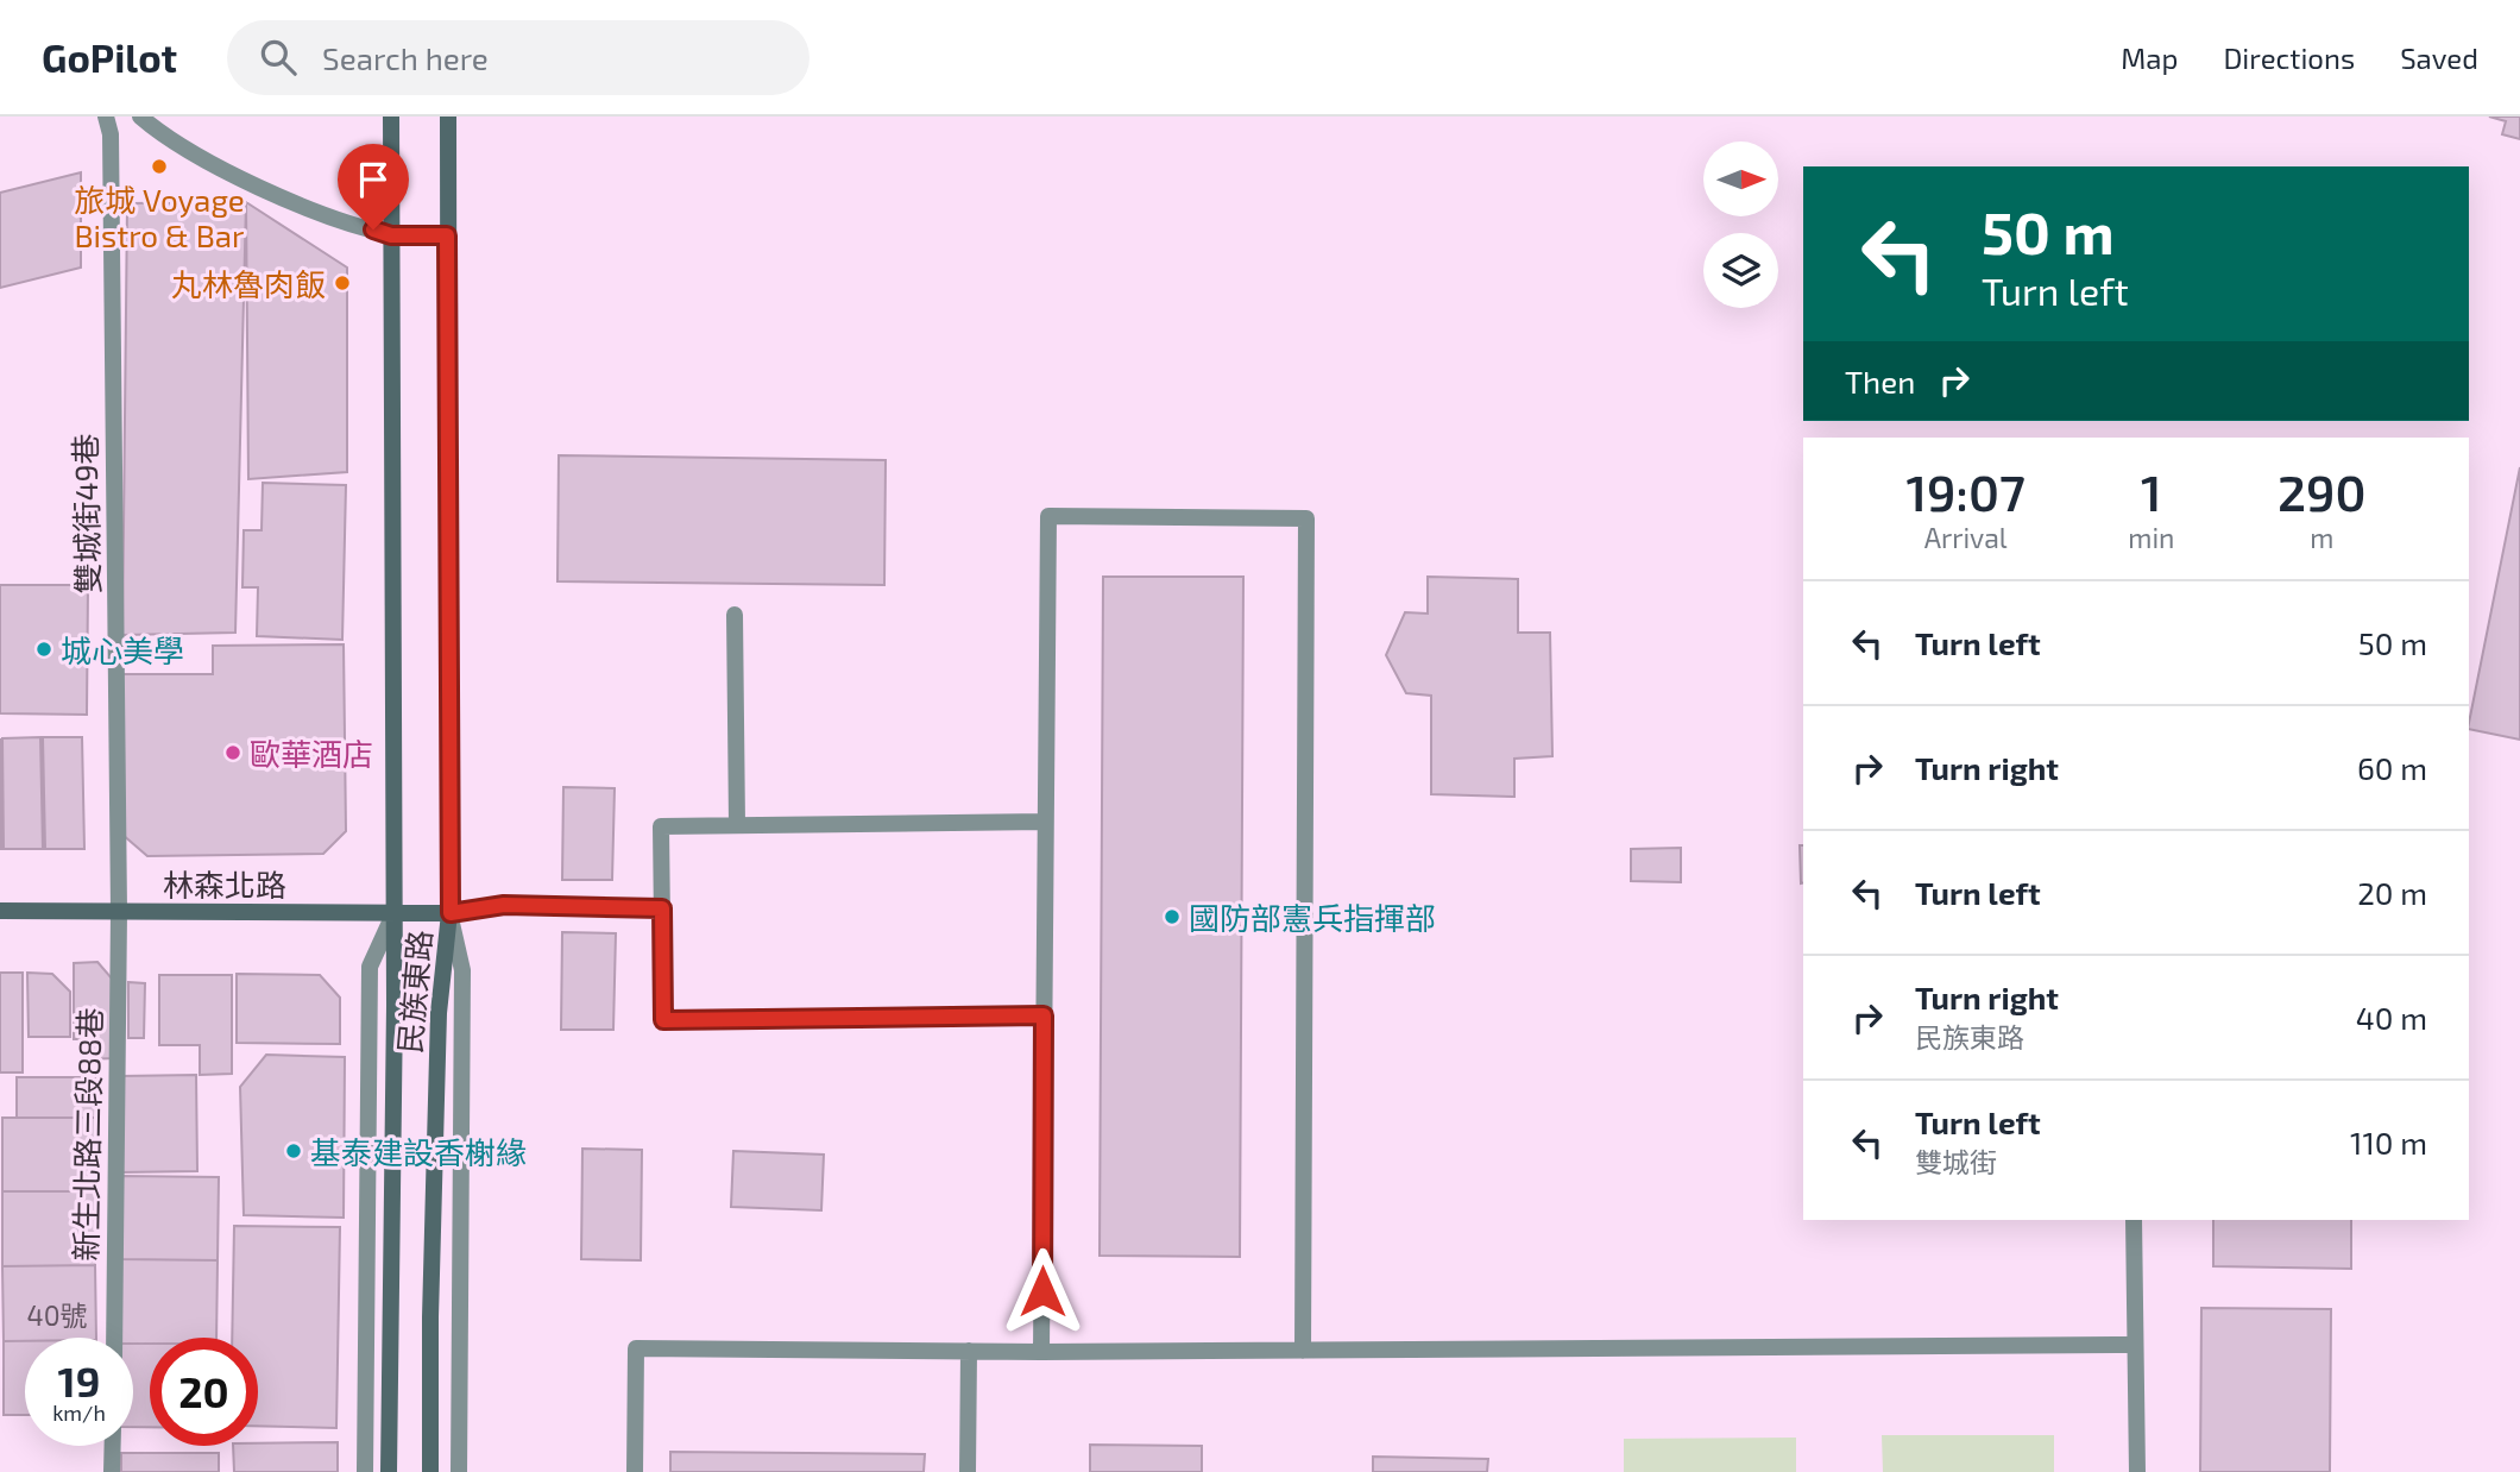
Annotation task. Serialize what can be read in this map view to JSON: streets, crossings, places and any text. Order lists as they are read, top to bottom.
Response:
{
  "streets": {
    "street": [
      "雙城街49巷",
      "林森北路",
      "民族東路",
      "新生北路三段88巷"
    ]
  },
  "crossings": [
    ["雙城街49巷", "林森北路"],
    ["雙城街49巷", "新生北路三段88巷"],
    ["林森北路", "民族東路"],
    ["林森北路", "新生北路三段88巷"]
  ],
  "places": [
    "旅城 Voyage Bistro & Bar",
    "丸林魯肉飯",
    "城心美學",
    "歐華酒店",
    "國防部憲兵指揮部",
    "基泰建設香榭緣"
  ],
  "house_numbers": ["40號"],
  "north": "right",
  "page": {
    "header": "GoPilot",
    "search": "Search here",
    "nav": ["Map", "Directions", "Saved"],
    "turn": ["50 m", "Turn left"],
    "then": "Then",
    "eta": [
      "19:07",
      "Arrival",
      "1",
      "min",
      "290",
      "m"
    ],
    "list": [
      {
        "name": "Turn left",
        "value": "50 m"
      },
      {
        "name": "Turn right",
        "value": "60 m"
      },
      {
        "name": "Turn left",
        "value": "20 m"
      },
      {
        "name": "Turn right",
        "note": "民族東路",
        "value": "40 m"
      },
      {
        "name": "Turn left",
        "note": "雙城街",
        "value": "110 m"
      }
    ],
    "speed": "19 km/h",
    "limit": "20"
  }
}
